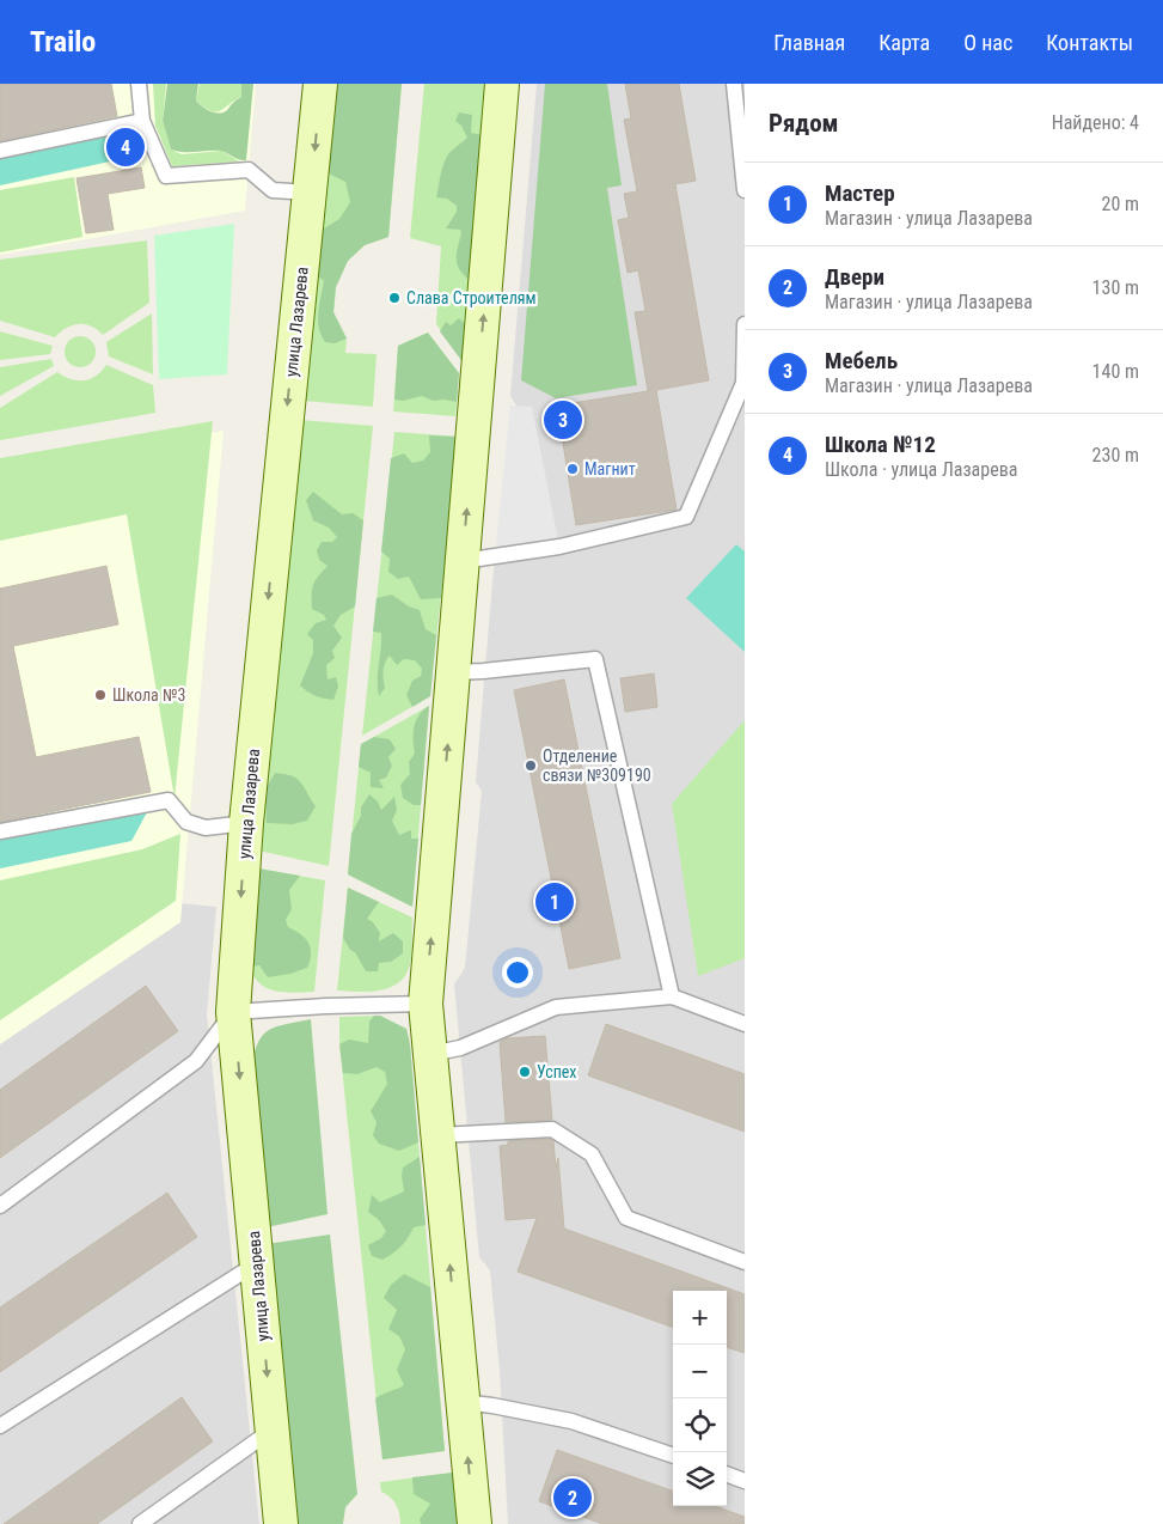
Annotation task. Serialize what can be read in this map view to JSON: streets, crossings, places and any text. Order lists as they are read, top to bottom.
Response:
{
  "streets": {
    "main road": ["улица Лазарева"]
  },
  "places": [
    "Слава Строителям",
    "Магнит",
    "Школа №3",
    "Отделение связи №309190",
    "Успех"
  ],
  "page": {
    "header": "Trailo",
    "nav": [
      "Главная",
      "Карта",
      "О нас",
      "Контакты"
    ],
    "heading": ["Рядом", "Найдено: 4"],
    "pins": [
      "4",
      "3",
      "1",
      "2"
    ],
    "list": [
      {
        "mark": "1",
        "name": "Мастер",
        "note": "Магазин · улица Лазарева",
        "value": "20 m"
      },
      {
        "mark": "2",
        "name": "Двери",
        "note": "Магазин · улица Лазарева",
        "value": "130 m"
      },
      {
        "mark": "3",
        "name": "Мебель",
        "note": "Магазин · улица Лазарева",
        "value": "140 m"
      },
      {
        "mark": "4",
        "name": "Школа №12",
        "note": "Школа · улица Лазарева",
        "value": "230 m"
      }
    ],
    "map_buttons": ["+", "−"]
  }
}
